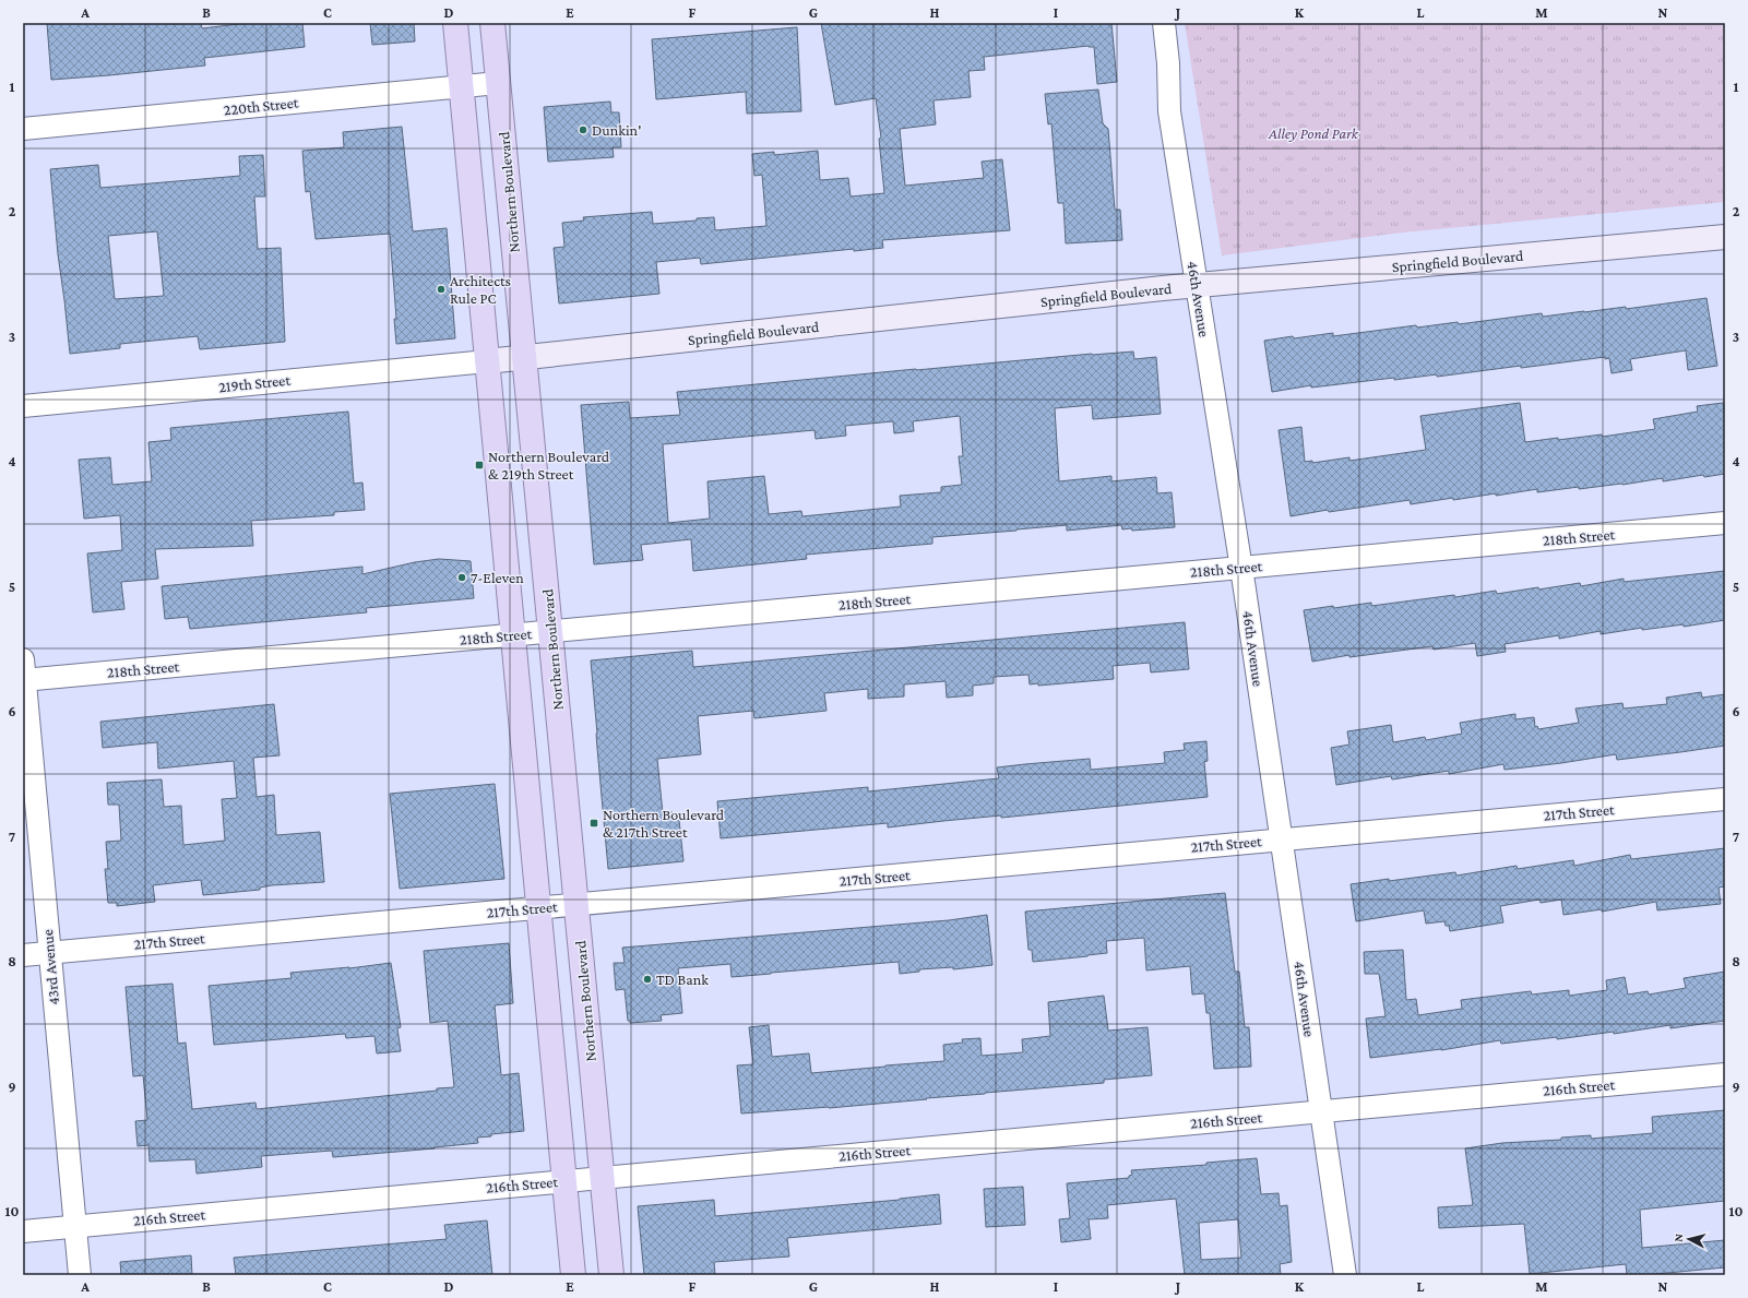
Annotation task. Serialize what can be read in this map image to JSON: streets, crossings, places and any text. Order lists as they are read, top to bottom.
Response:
{
  "streets": {
    "main road": ["Northern Boulevard", "Springfield Boulevard"],
    "street": [
      "220th Street",
      "46th Avenue",
      "219th Street",
      "218th Street",
      "217th Street",
      "43rd Avenue",
      "216th Street"
    ]
  },
  "crossings": [
    ["220th Street", "Northern Boulevard"],
    ["Northern Boulevard", "Springfield Boulevard"],
    ["Northern Boulevard", "218th Street"],
    ["Northern Boulevard", "217th Street"],
    ["Northern Boulevard", "216th Street"],
    ["Springfield Boulevard", "46th Avenue"],
    ["Springfield Boulevard", "219th Street"],
    ["46th Avenue", "218th Street"],
    ["46th Avenue", "217th Street"],
    ["46th Avenue", "216th Street"],
    ["218th Street", "43rd Avenue"],
    ["217th Street", "43rd Avenue"],
    ["43rd Avenue", "216th Street"]
  ],
  "parks": ["Alley Pond Park"],
  "places": {
    "other": [
      "Dunkin'",
      "Architects Rule PC",
      "7-Eleven",
      "TD Bank"
    ],
    "transit": ["Northern Boulevard & 219th Street", "Northern Boulevard & 217th Street"]
  },
  "north": "left",
  "grid": {
    "columns": [
      "A",
      "B",
      "C",
      "D",
      "E",
      "F",
      "G",
      "H",
      "I",
      "J",
      "K",
      "L",
      "M",
      "N"
    ],
    "rows": [
      "1",
      "2",
      "3",
      "4",
      "5",
      "6",
      "7",
      "8",
      "9",
      "10"
    ]
  }
}
